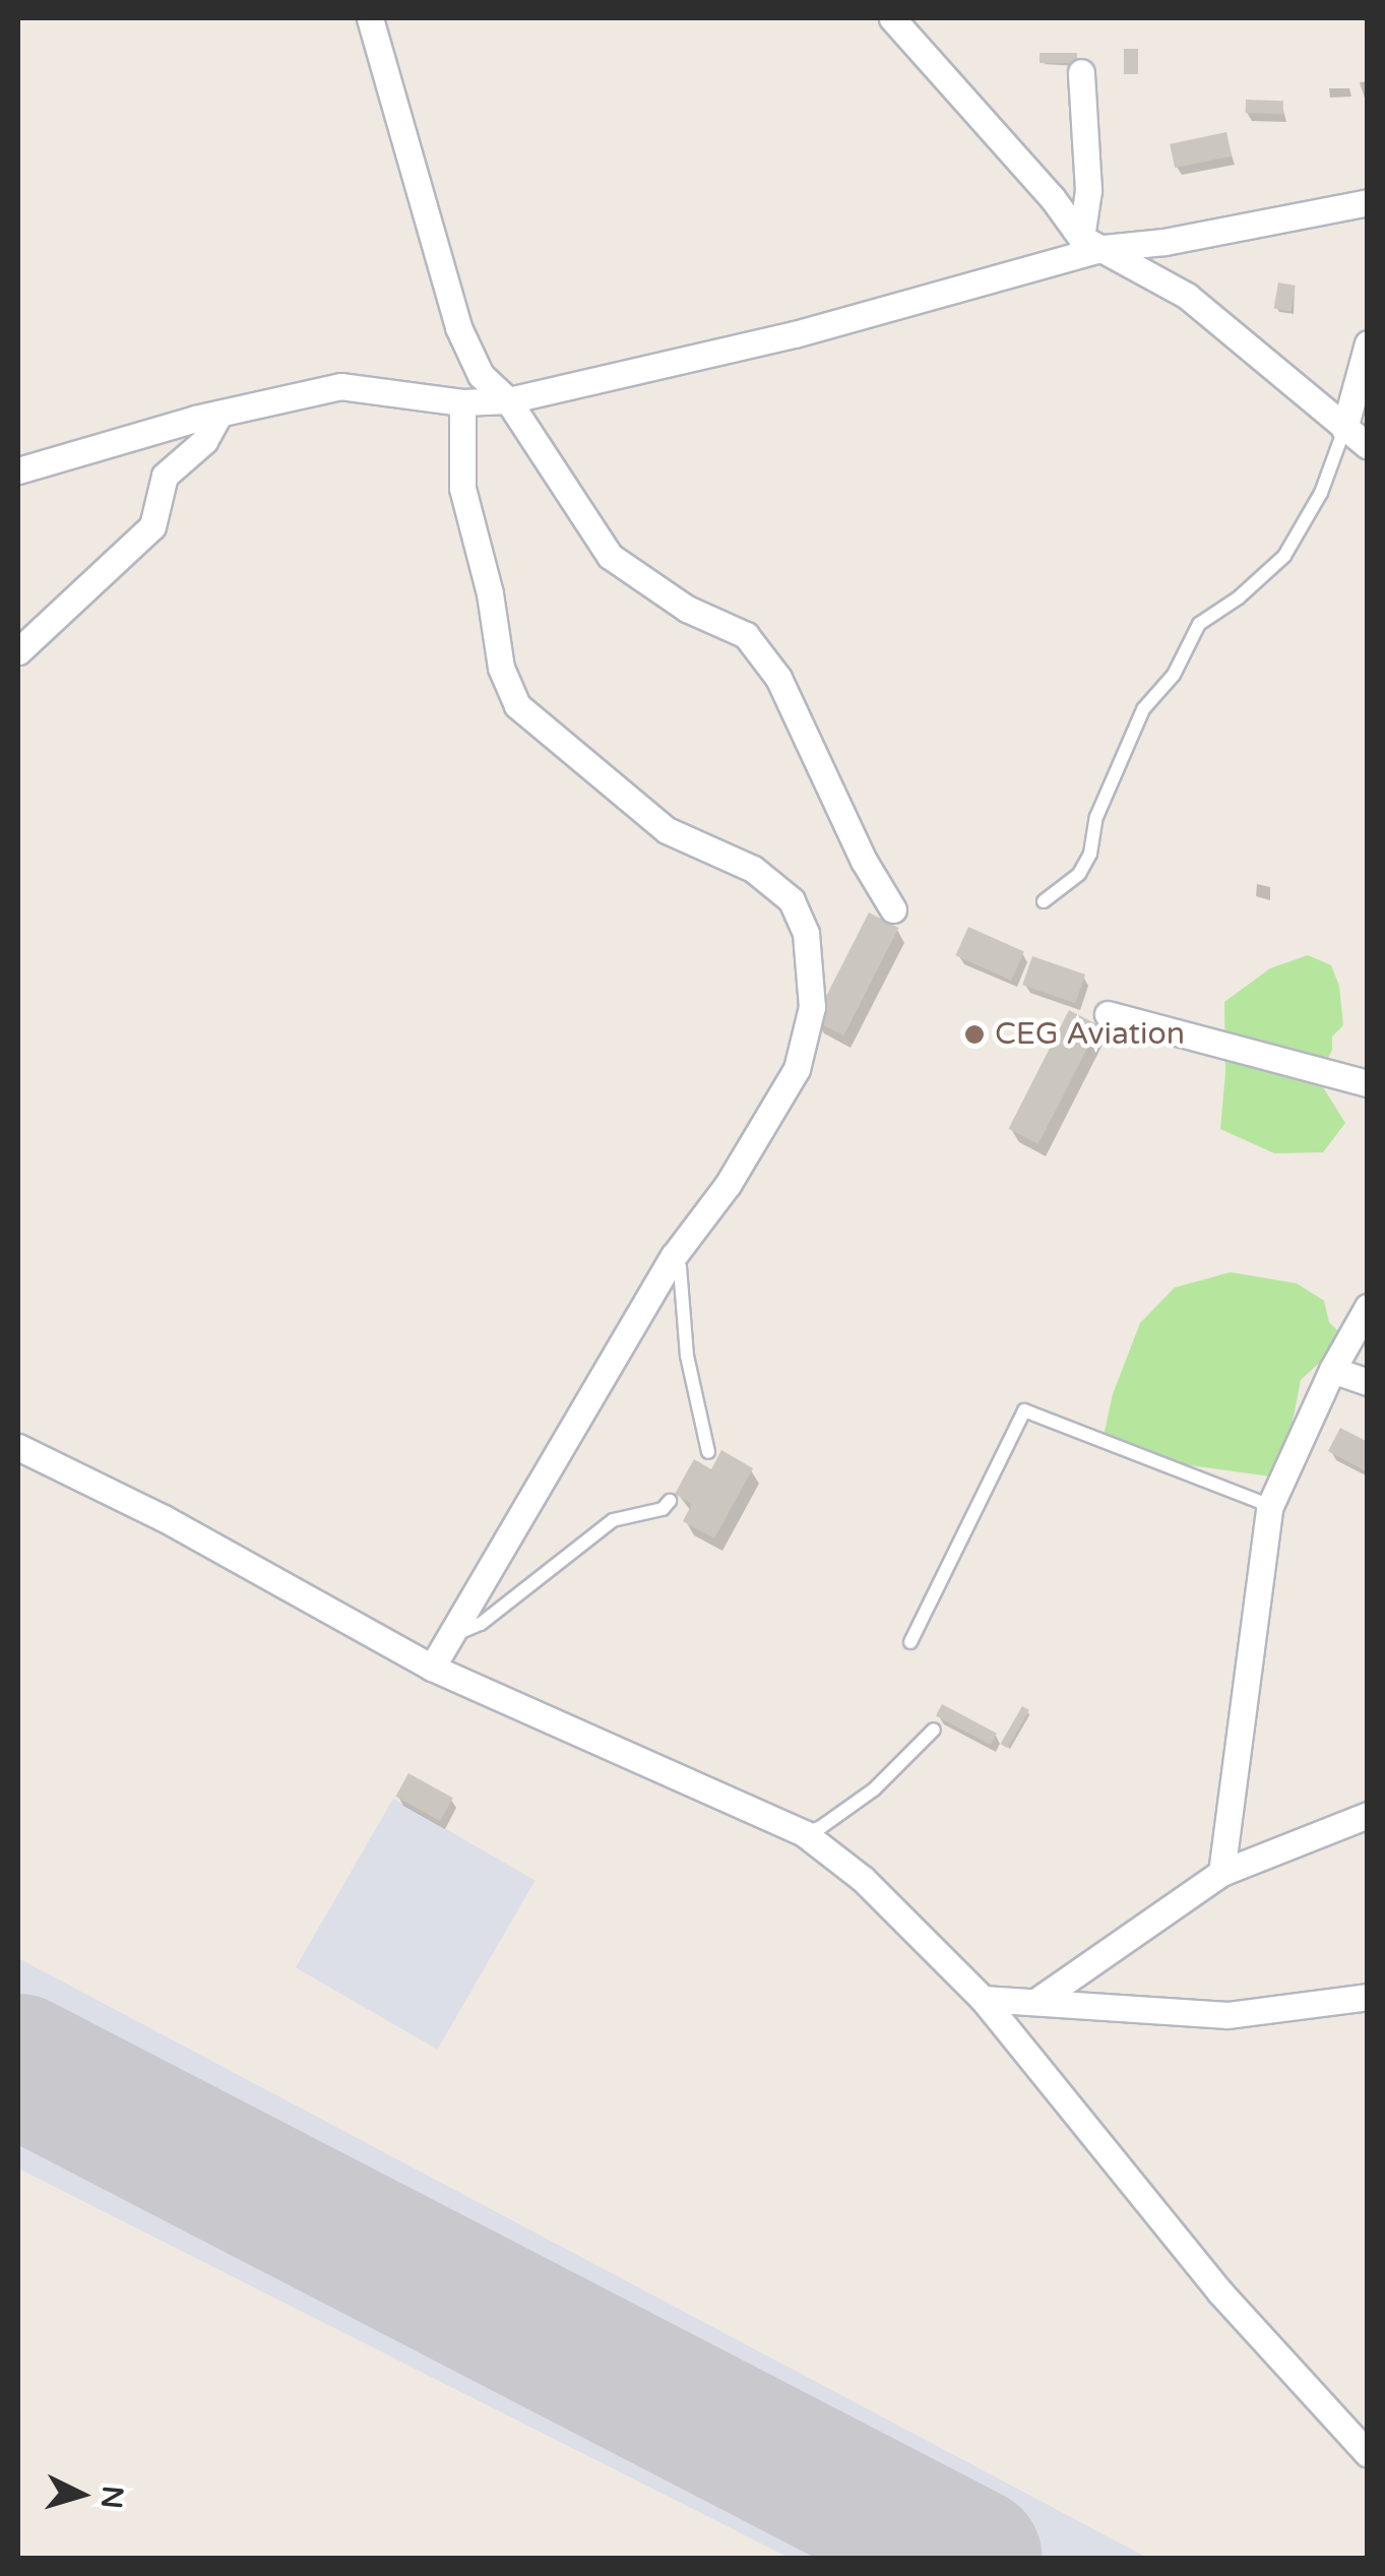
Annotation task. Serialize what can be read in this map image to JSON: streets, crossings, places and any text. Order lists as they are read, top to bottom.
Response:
{
  "places": ["CEG Aviation"],
  "north": "right"
}
